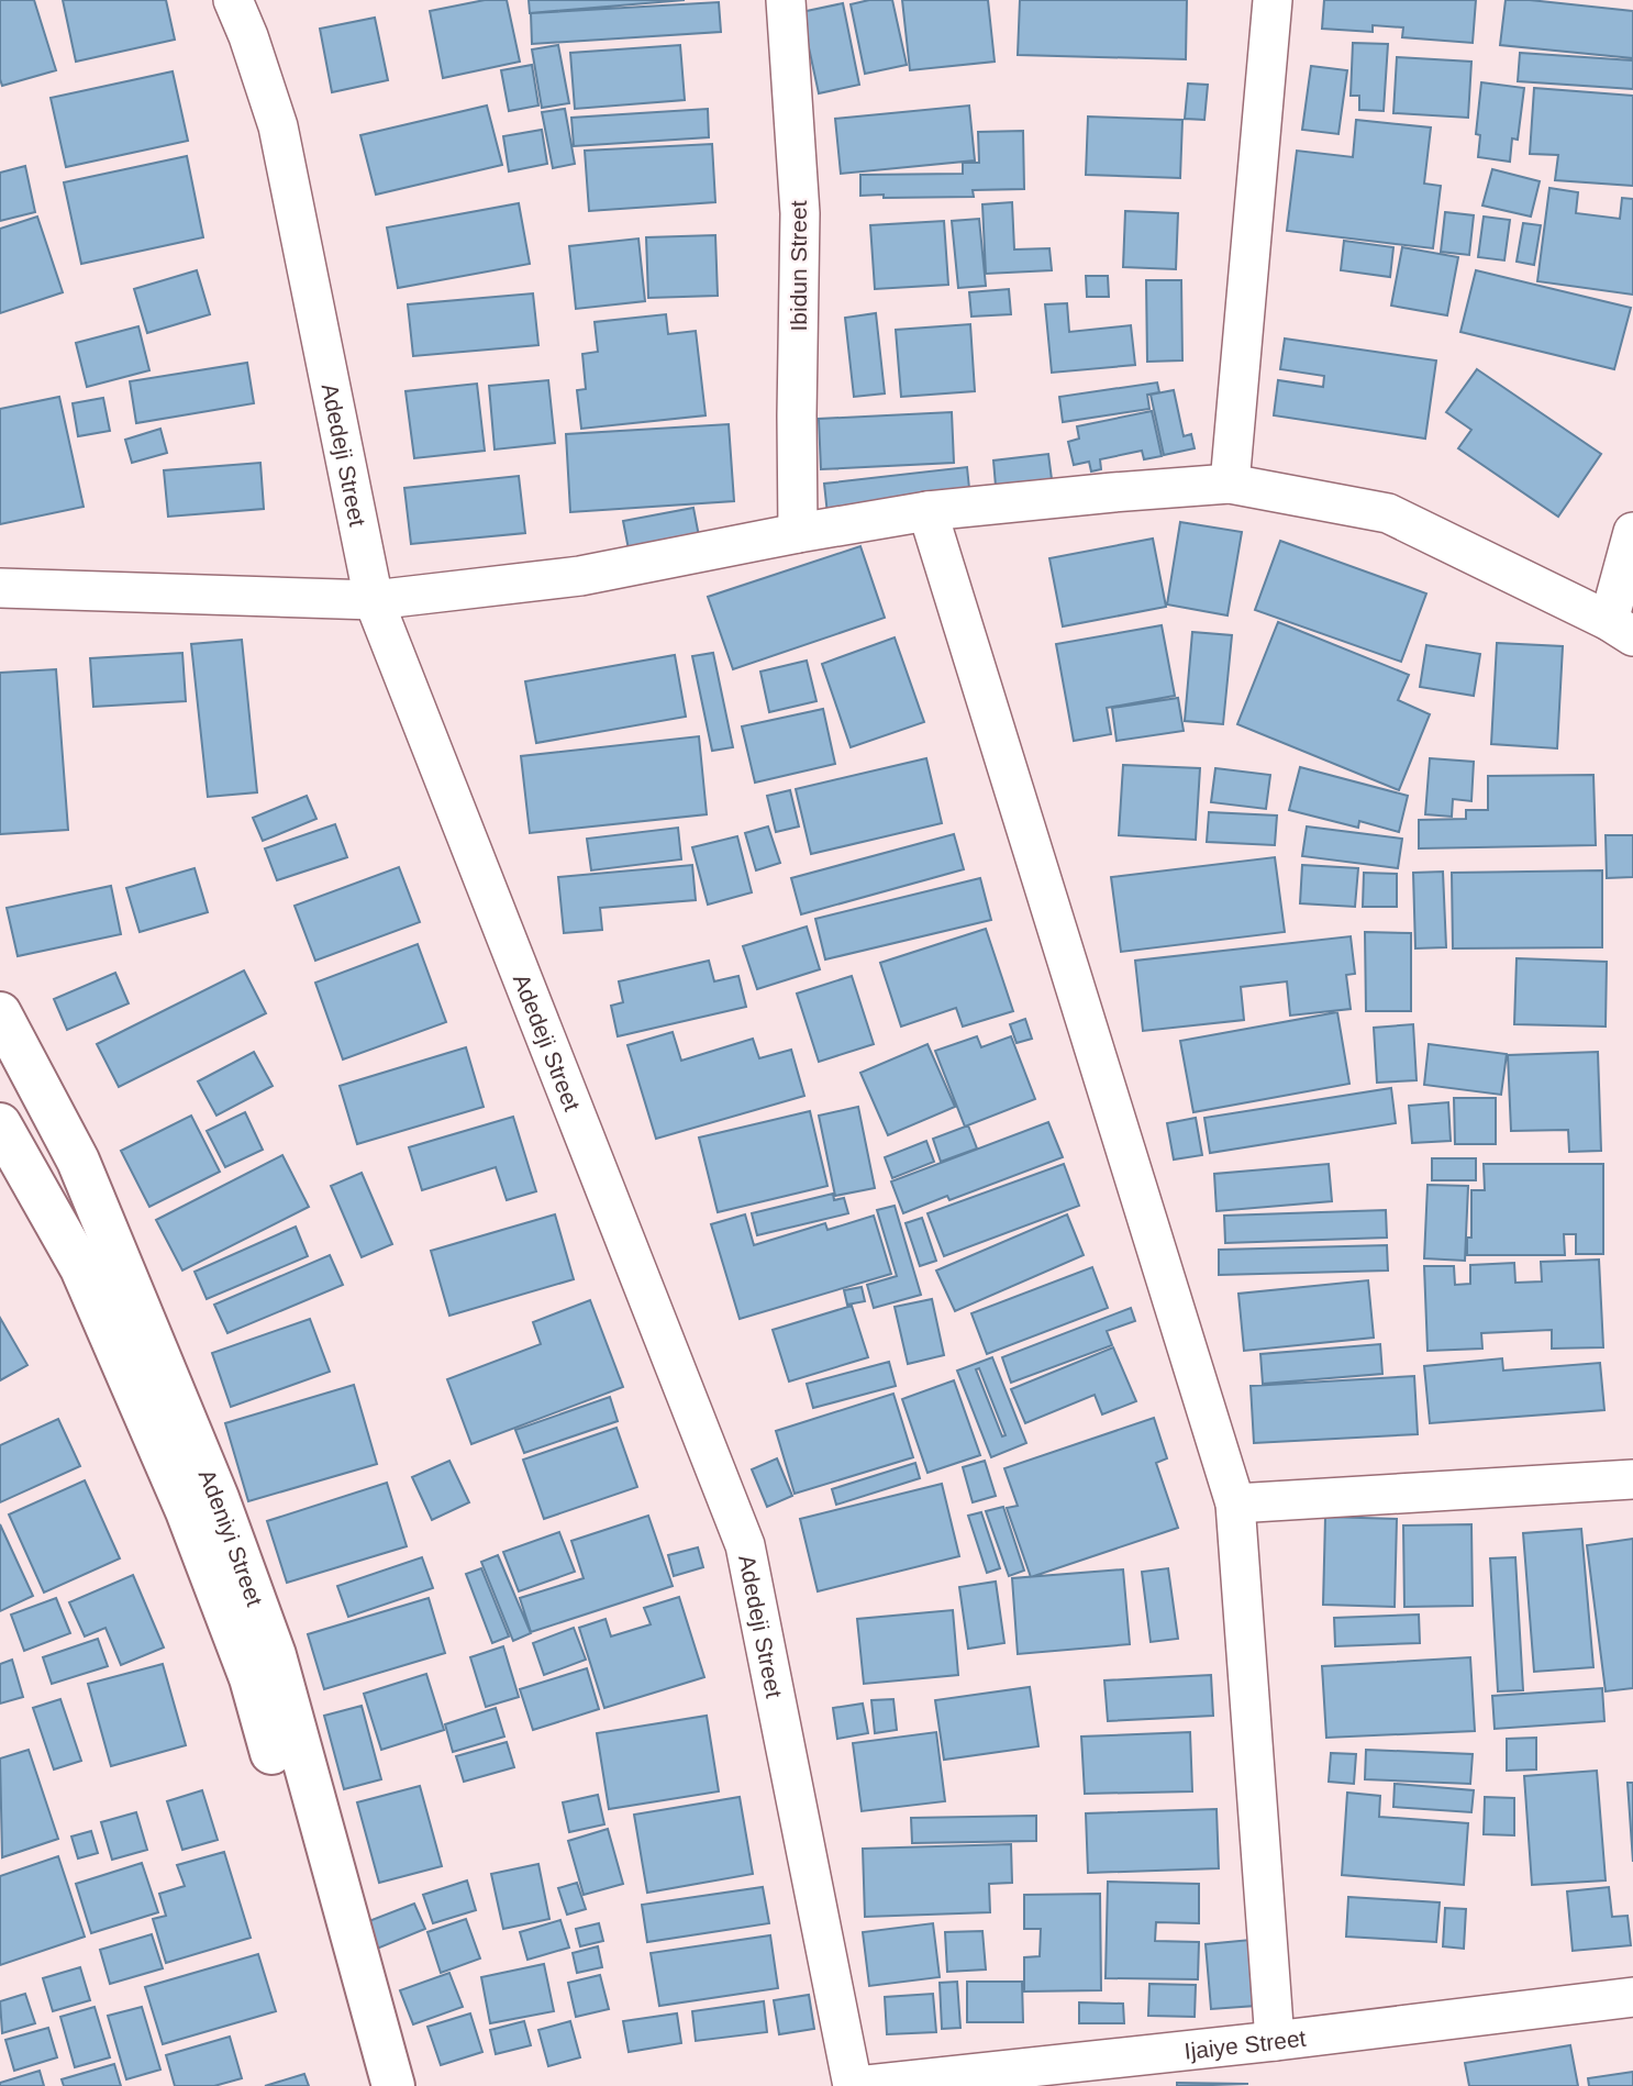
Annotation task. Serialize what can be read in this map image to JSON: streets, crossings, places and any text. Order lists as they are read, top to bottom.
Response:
{
  "streets": {
    "street": [
      "Ibidun Street",
      "Adedeji Street",
      "Adeniyi Street",
      "Ijaiye Street"
    ]
  },
  "crossings": [
    ["Adedeji Street", "Ijaiye Street"]
  ]
}
